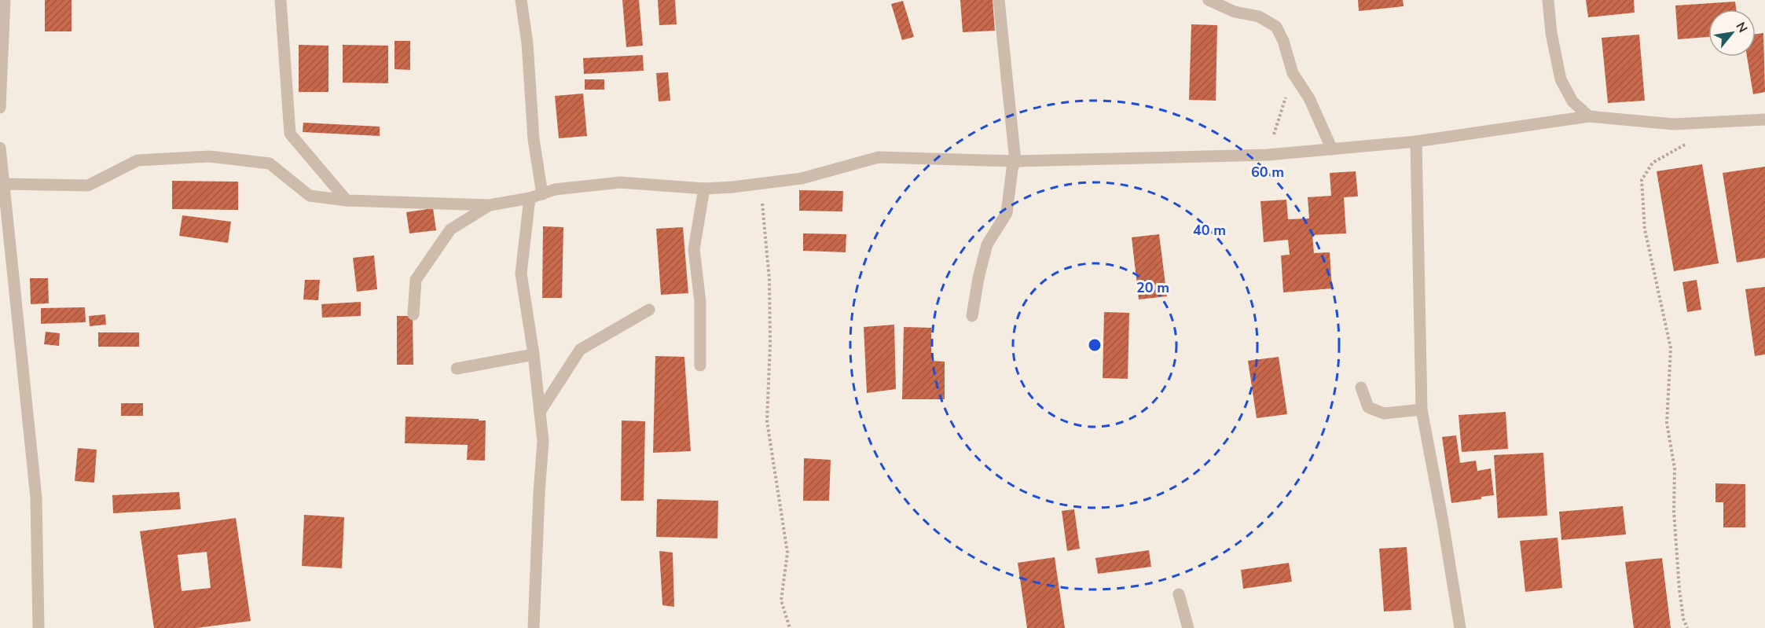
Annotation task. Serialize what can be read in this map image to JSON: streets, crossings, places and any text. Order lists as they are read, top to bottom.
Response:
{
  "north": "top right",
  "rings": ["60 m", "40 m", "20 m"]
}
